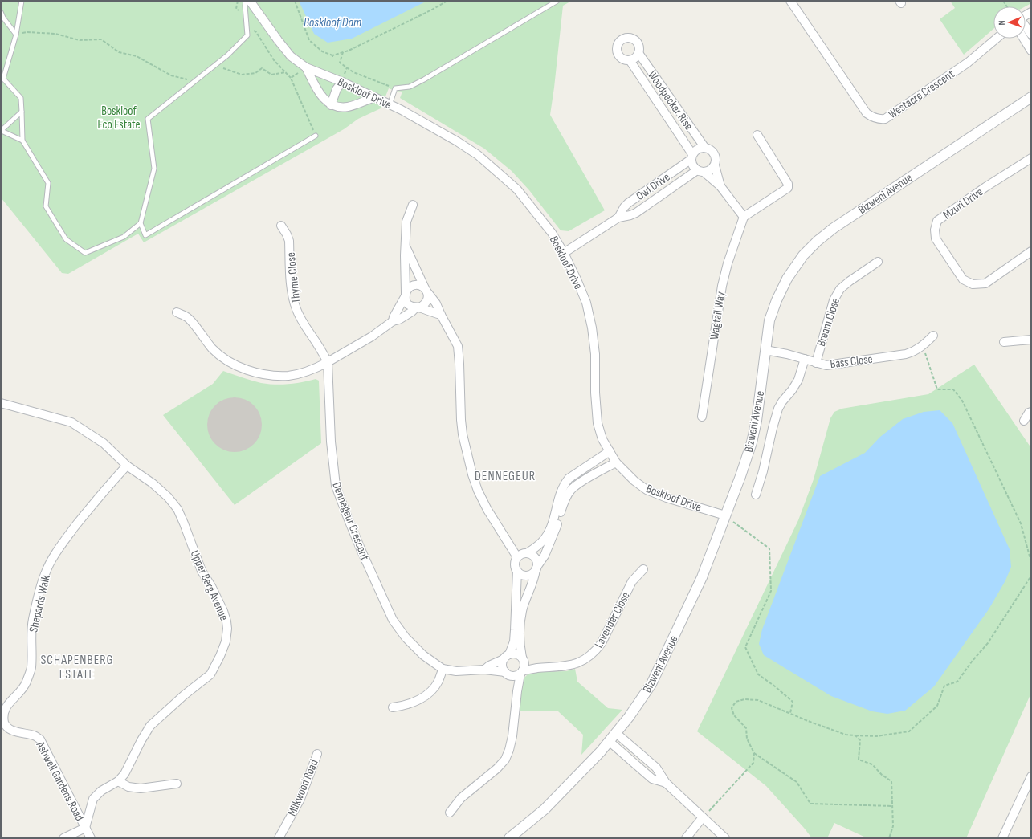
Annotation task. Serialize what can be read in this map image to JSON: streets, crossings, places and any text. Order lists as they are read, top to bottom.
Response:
{
  "streets": {
    "street": [
      "Boskloof Drive",
      "Westacre Crescent",
      "Woodpecker Rise",
      "Owl Drive",
      "Bizweni Avenue",
      "Mzuri Drive",
      "Thyme Close",
      "Wagtail Way",
      "Bream Close",
      "Bass Close",
      "Dennegeur Crescent",
      "Upper Berg Avenue",
      "Shepards Walk",
      "Lavender Close",
      "Ashwell Gardens Road",
      "Milkwood Road"
    ]
  },
  "crossings": [
    ["Boskloof Drive", "Owl Drive"],
    ["Boskloof Drive", "Bizweni Avenue"],
    ["Woodpecker Rise", "Owl Drive"],
    ["Bizweni Avenue", "Bass Close"],
    ["Thyme Close", "Dennegeur Crescent"],
    ["Bream Close", "Bass Close"],
    ["Dennegeur Crescent", "Lavender Close"],
    ["Upper Berg Avenue", "Shepards Walk"],
    ["Upper Berg Avenue", "Ashwell Gardens Road"],
    ["Shepards Walk", "Ashwell Gardens Road"]
  ],
  "districts": ["DENNEGEUR", "SCHAPENBERG ESTATE"],
  "water": ["Boskloof Dam"],
  "parks": ["Boskloof Eco Estate"],
  "north": "left"
}
